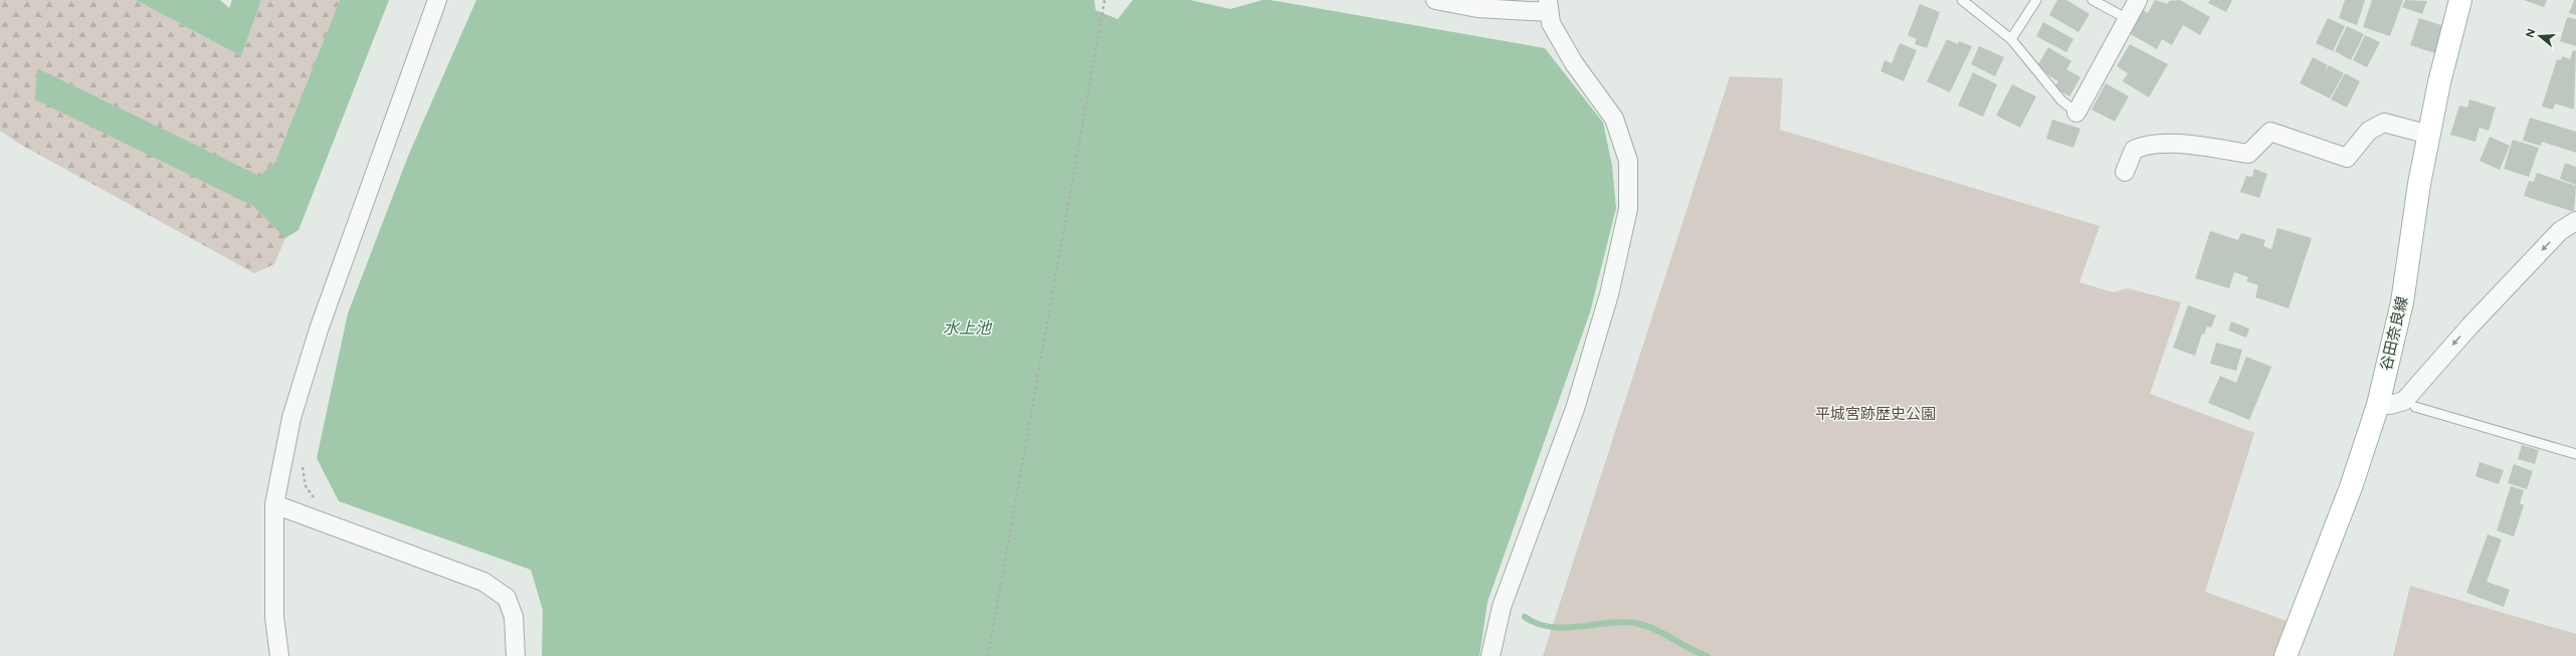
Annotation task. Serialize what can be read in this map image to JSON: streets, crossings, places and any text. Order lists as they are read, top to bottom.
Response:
{
  "streets": {
    "main road": ["谷田奈良線"]
  },
  "water": ["水上池"],
  "parks": ["平城宮跡歴史公園"],
  "north": "left"
}
